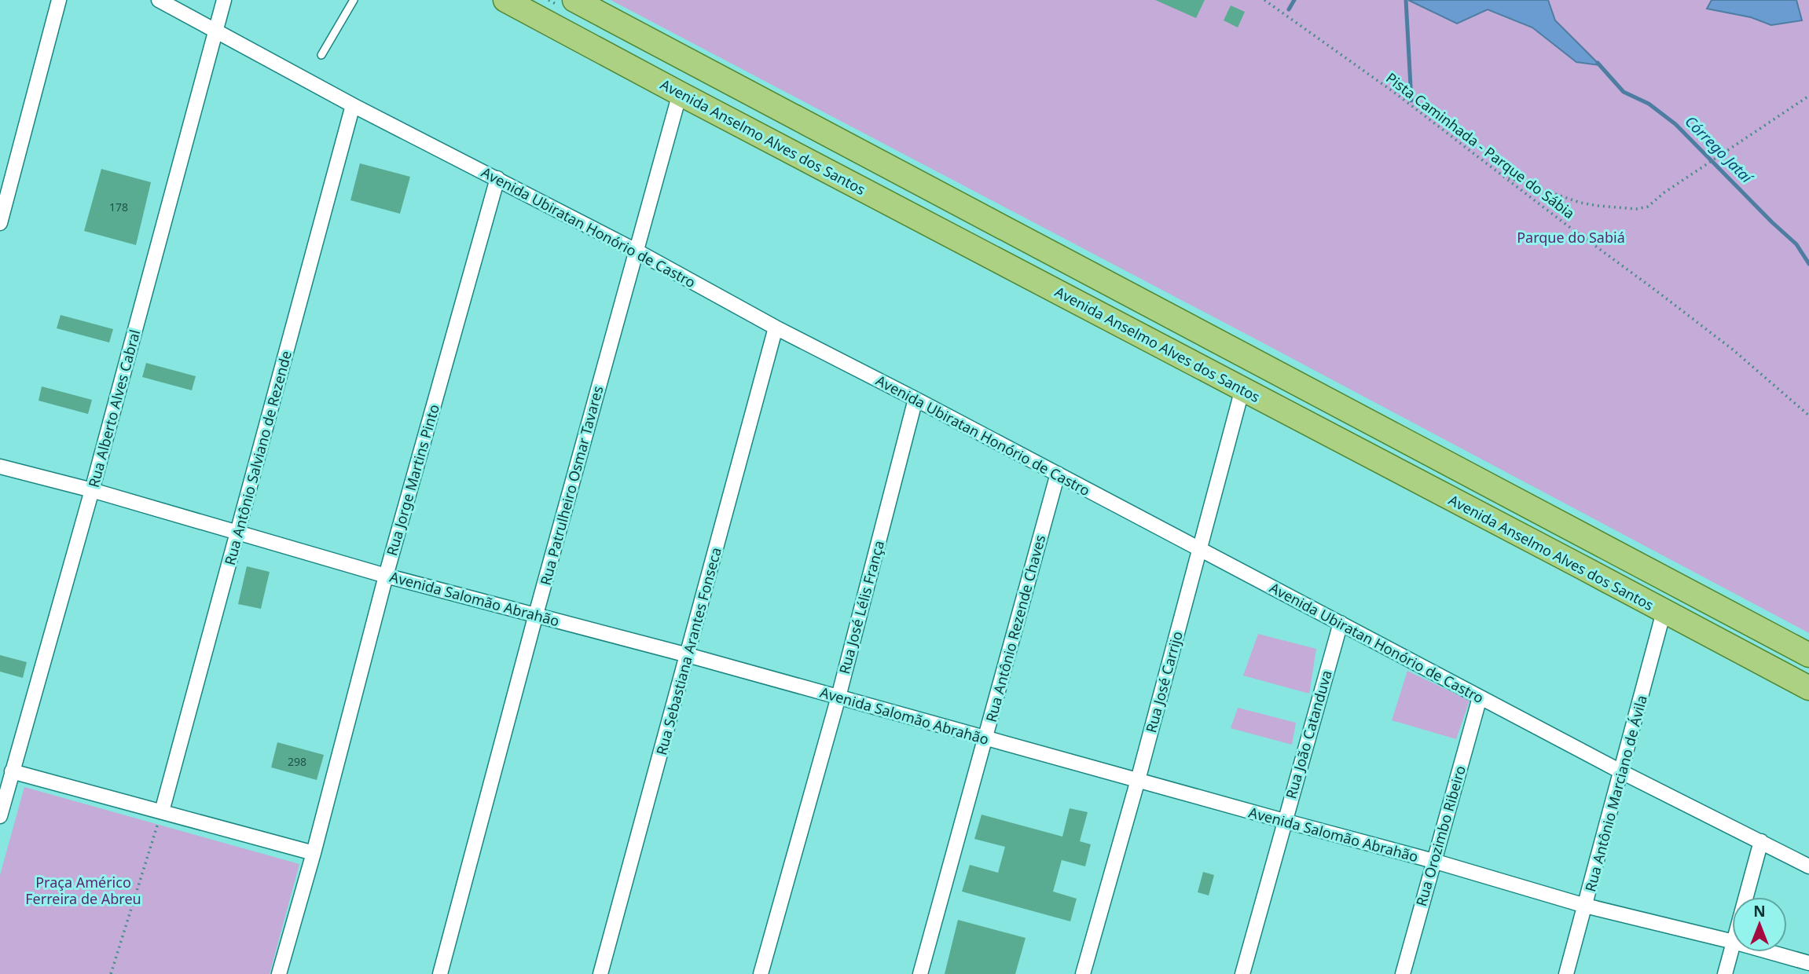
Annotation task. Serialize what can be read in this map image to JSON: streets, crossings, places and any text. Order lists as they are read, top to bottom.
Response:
{
  "streets": {
    "main road": ["Avenida Anselmo Alves dos Santos"],
    "street": [
      "Avenida Ubiratan Honório de Castro",
      "Rua Alberto Alves Cabral",
      "Rua Antônio Salviano de Rezende",
      "Rua Jorge Martins Pinto",
      "Rua Patrulheiro Osmar Tavares",
      "Avenida Salomão Abrahão",
      "Rua José Lélis França",
      "Rua Antônio Rezende Chaves",
      "Rua Sebastiana Arantes Fonseca",
      "Rua José Carrijo",
      "Rua João Catanduva",
      "Rua Antônio Marciano de Ávila",
      "Rua Orozimbo Ribeiro"
    ],
    "path": ["Pista Caminhada - Parque do Sábia"]
  },
  "crossings": [
    ["Avenida Anselmo Alves dos Santos", "Rua Patrulheiro Osmar Tavares"],
    ["Avenida Anselmo Alves dos Santos", "Rua José Carrijo"],
    ["Avenida Anselmo Alves dos Santos", "Rua Antônio Marciano de Ávila"],
    ["Avenida Ubiratan Honório de Castro", "Rua Alberto Alves Cabral"],
    ["Avenida Ubiratan Honório de Castro", "Rua Antônio Salviano de Rezende"],
    ["Avenida Ubiratan Honório de Castro", "Rua Jorge Martins Pinto"],
    ["Avenida Ubiratan Honório de Castro", "Rua Patrulheiro Osmar Tavares"],
    ["Avenida Ubiratan Honório de Castro", "Rua José Lélis França"],
    ["Avenida Ubiratan Honório de Castro", "Rua Antônio Rezende Chaves"],
    ["Avenida Ubiratan Honório de Castro", "Rua Sebastiana Arantes Fonseca"],
    ["Avenida Ubiratan Honório de Castro", "Rua José Carrijo"],
    ["Avenida Ubiratan Honório de Castro", "Rua João Catanduva"],
    ["Avenida Ubiratan Honório de Castro", "Rua Antônio Marciano de Ávila"],
    ["Avenida Ubiratan Honório de Castro", "Rua Orozimbo Ribeiro"],
    ["Rua Alberto Alves Cabral", "Avenida Salomão Abrahão"],
    ["Rua Antônio Salviano de Rezende", "Avenida Salomão Abrahão"],
    ["Rua Jorge Martins Pinto", "Avenida Salomão Abrahão"],
    ["Rua Patrulheiro Osmar Tavares", "Avenida Salomão Abrahão"],
    ["Avenida Salomão Abrahão", "Rua José Lélis França"],
    ["Avenida Salomão Abrahão", "Rua Antônio Rezende Chaves"],
    ["Avenida Salomão Abrahão", "Rua Sebastiana Arantes Fonseca"],
    ["Avenida Salomão Abrahão", "Rua José Carrijo"],
    ["Avenida Salomão Abrahão", "Rua João Catanduva"],
    ["Avenida Salomão Abrahão", "Rua Antônio Marciano de Ávila"],
    ["Avenida Salomão Abrahão", "Rua Orozimbo Ribeiro"]
  ],
  "water": ["Córrego Jataí"],
  "parks": ["Parque do Sabiá", "Praça Américo Ferreira de Abreu"],
  "house_numbers": ["178", "298"],
  "north": "top"
}
